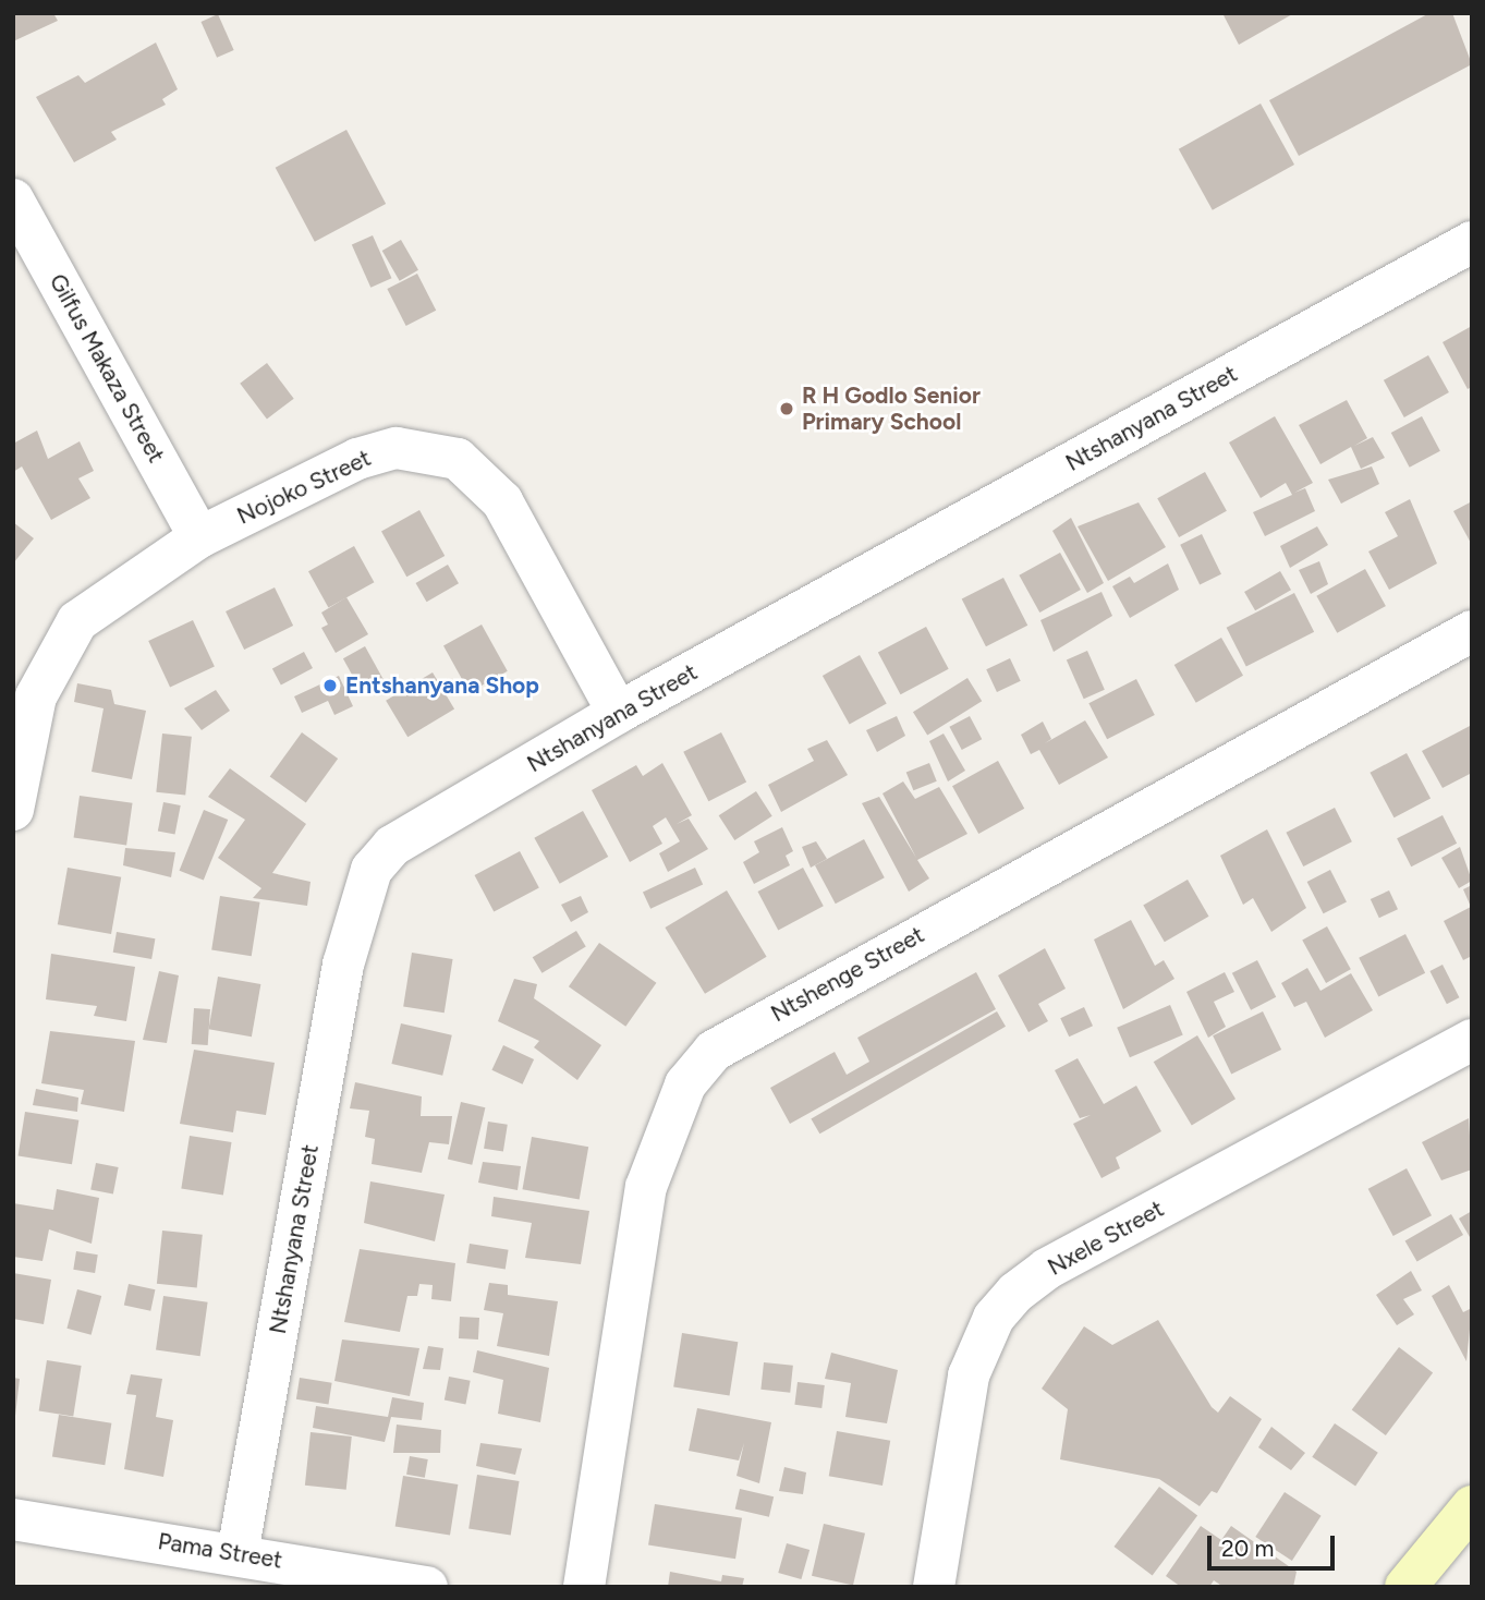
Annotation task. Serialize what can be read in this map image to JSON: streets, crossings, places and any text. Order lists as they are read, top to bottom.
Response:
{
  "streets": {
    "street": [
      "Gilfus Makaza Street",
      "Ntshanyana Street",
      "Nojoko Street",
      "Ntshenge Street",
      "Nxele Street",
      "Pama Street"
    ]
  },
  "crossings": [
    ["Gilfus Makaza Street", "Nojoko Street"],
    ["Ntshanyana Street", "Nojoko Street"],
    ["Ntshanyana Street", "Pama Street"]
  ],
  "places": ["R H Godlo Senior Primary School", "Entshanyana Shop"],
  "scale_bar": "20 m"
}
